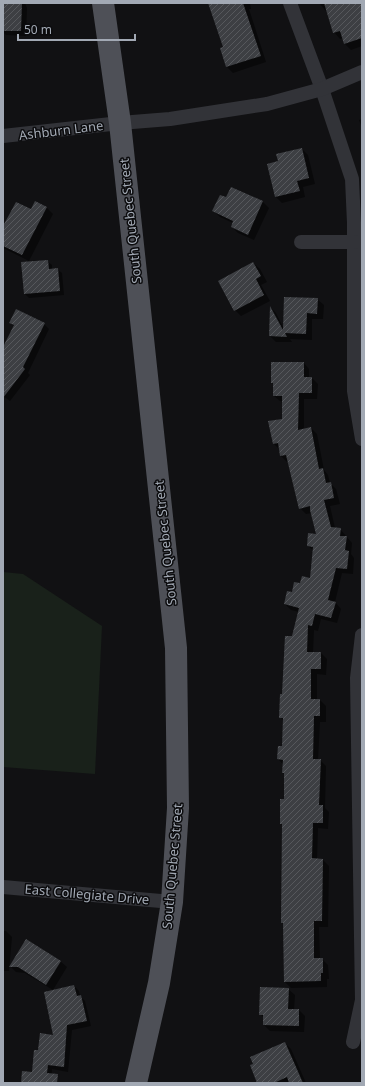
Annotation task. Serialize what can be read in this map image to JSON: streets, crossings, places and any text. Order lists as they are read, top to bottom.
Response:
{
  "streets": {
    "main road": ["South Quebec Street"],
    "street": ["Ashburn Lane", "East Collegiate Drive"]
  },
  "crossings": [
    ["Ashburn Lane", "South Quebec Street"],
    ["South Quebec Street", "East Collegiate Drive"]
  ],
  "scale_bar": "50 m"
}
